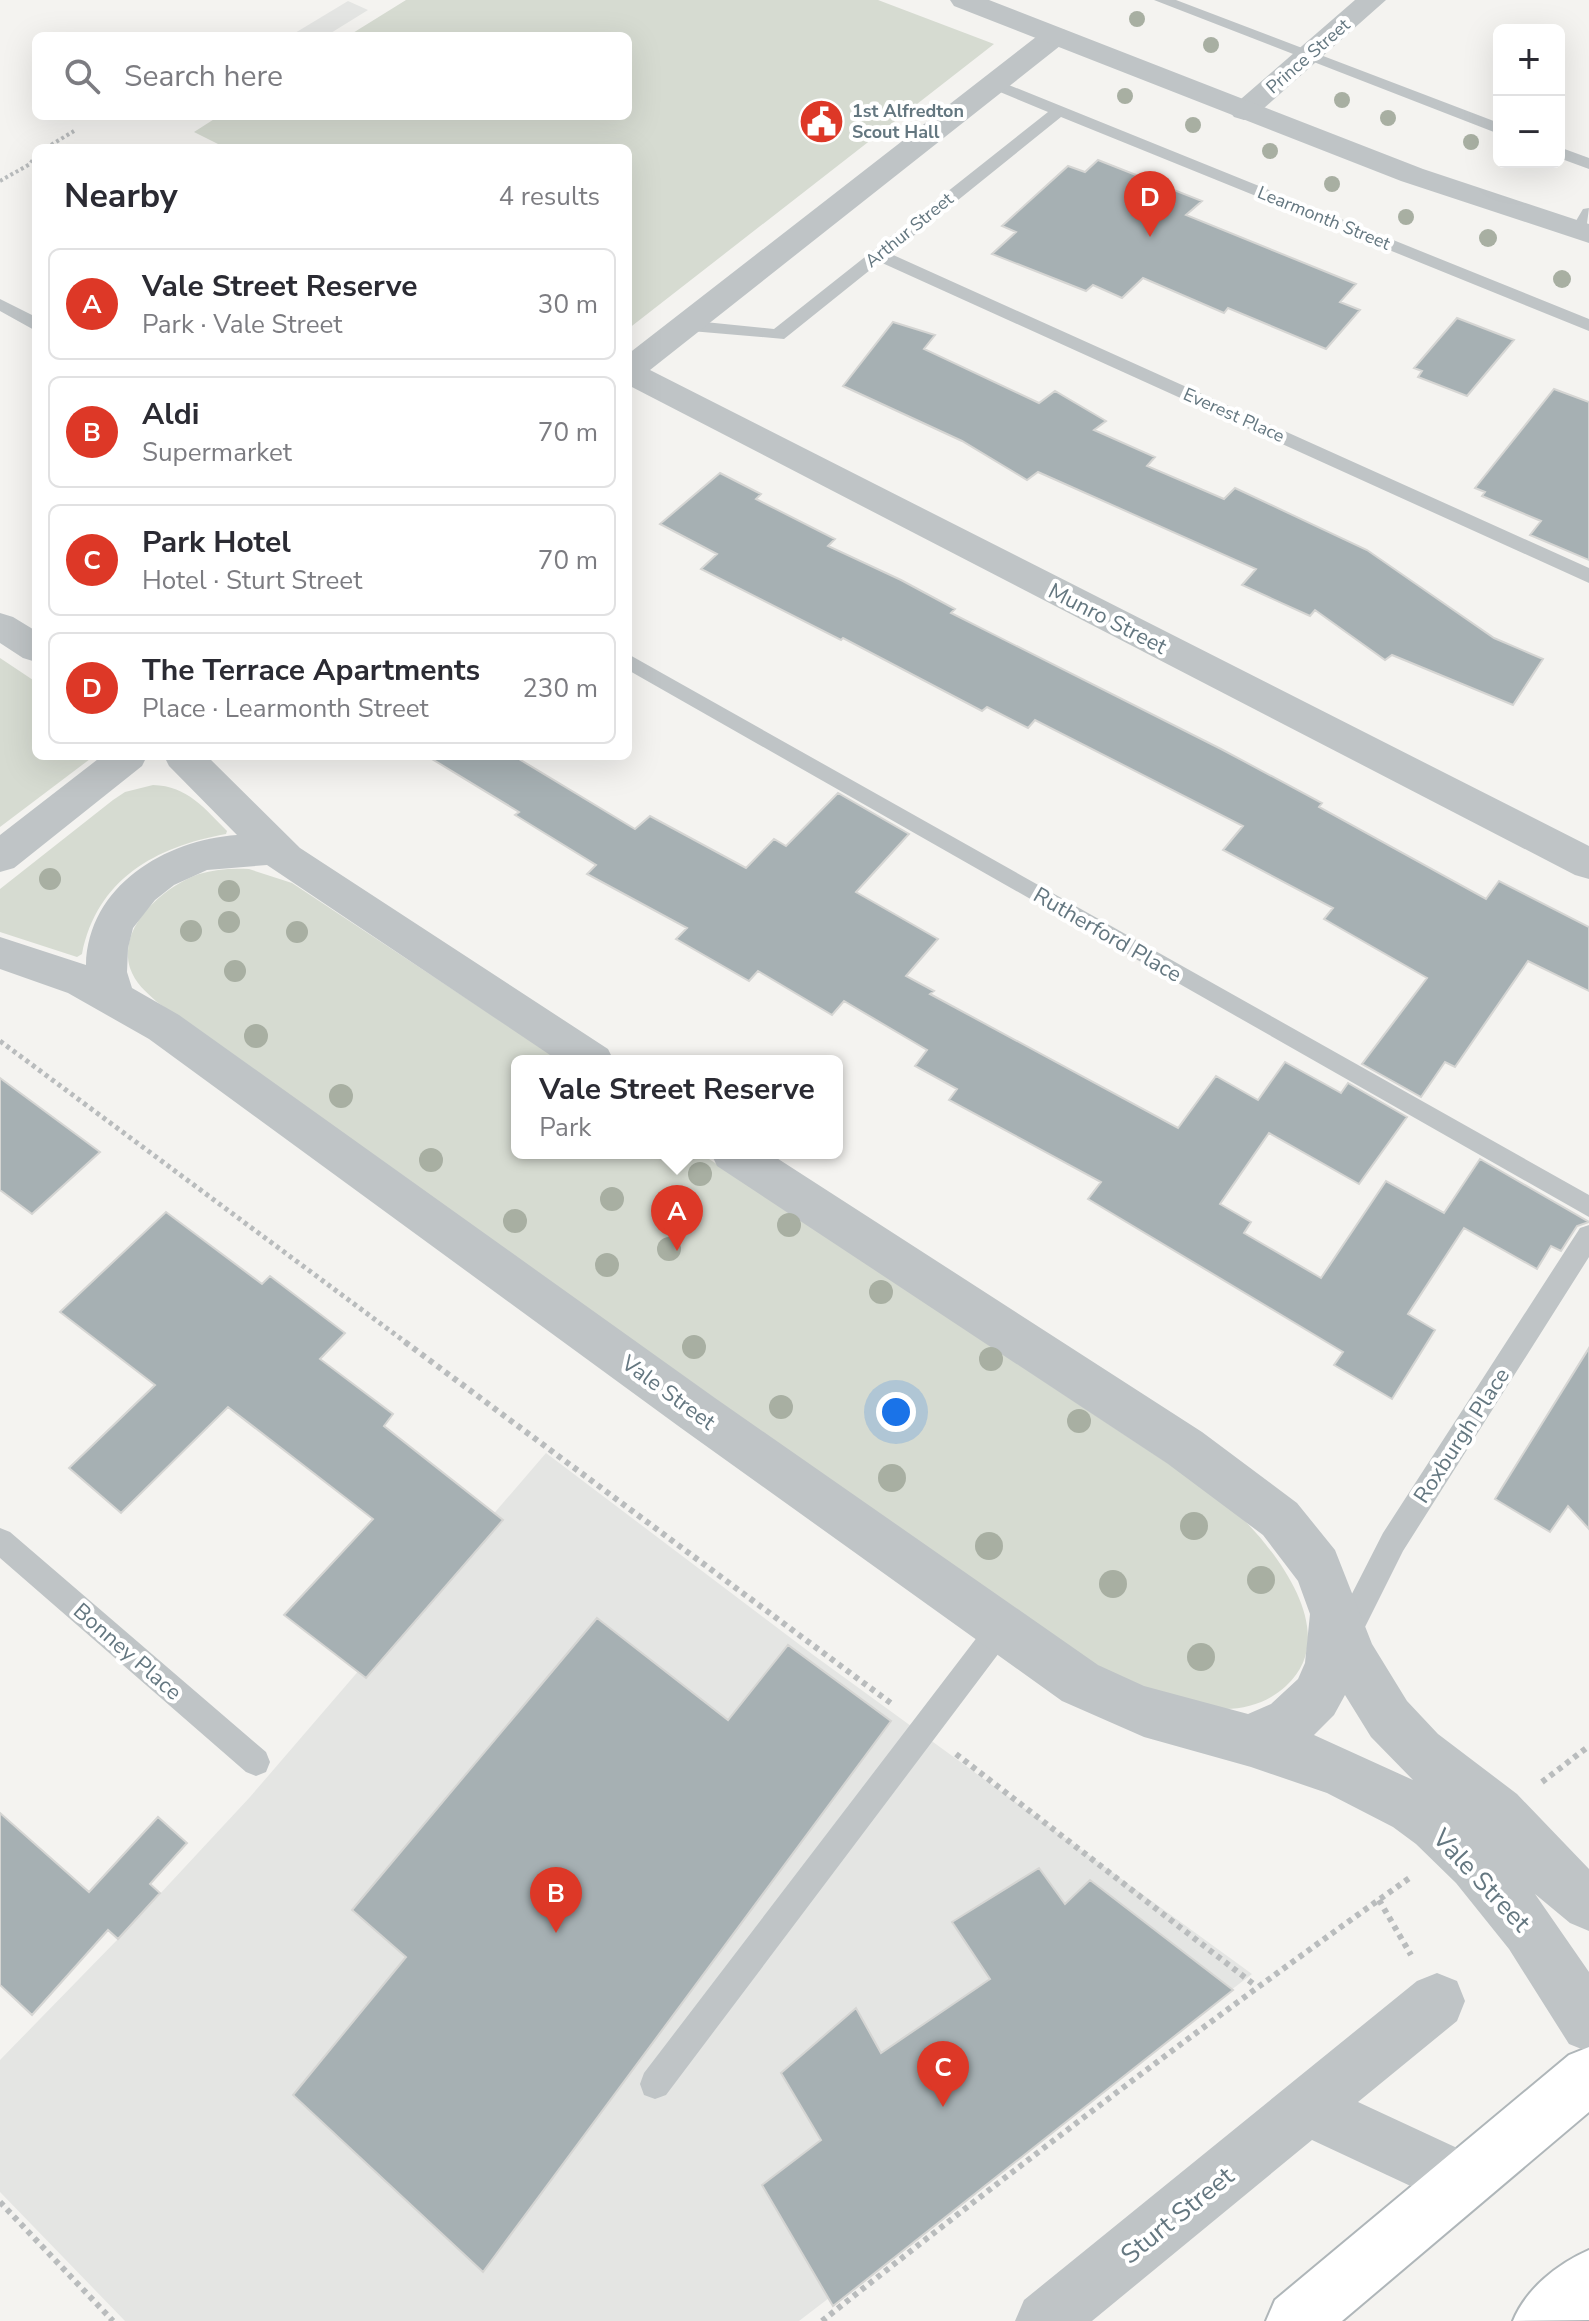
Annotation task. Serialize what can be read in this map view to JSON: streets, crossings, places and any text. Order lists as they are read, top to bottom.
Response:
{
  "streets": {
    "street": [
      "Prince Street",
      "Munro Street",
      "Vale Street",
      "Sturt Street"
    ],
    "lane": [
      "Learmonth Street",
      "Arthur Street",
      "Everest Place",
      "Rutherford Place",
      "Roxburgh Place",
      "Bonney Place"
    ]
  },
  "crossings": [
    ["Learmonth Street", "Arthur Street"],
    ["Arthur Street", "Everest Place"]
  ],
  "places": {
    "public building": ["1st Alfredton Scout Hall"]
  },
  "page": {
    "map_buttons": ["+", "−"],
    "search": "Search here",
    "heading": ["Nearby", "4 results"],
    "pins": [
      "D",
      "A",
      "B",
      "C"
    ],
    "list": [
      {
        "mark": "A",
        "name": "Vale Street Reserve",
        "note": "Park · Vale Street",
        "value": "30 m"
      },
      {
        "mark": "B",
        "name": "Aldi",
        "note": "Supermarket",
        "value": "70 m"
      },
      {
        "mark": "C",
        "name": "Park Hotel",
        "note": "Hotel · Sturt Street",
        "value": "70 m"
      },
      {
        "mark": "D",
        "name": "The Terrace Apartments",
        "note": "Place · Learmonth Street",
        "value": "230 m"
      }
    ],
    "popup": ["Vale Street Reserve", "Park"]
  }
}
